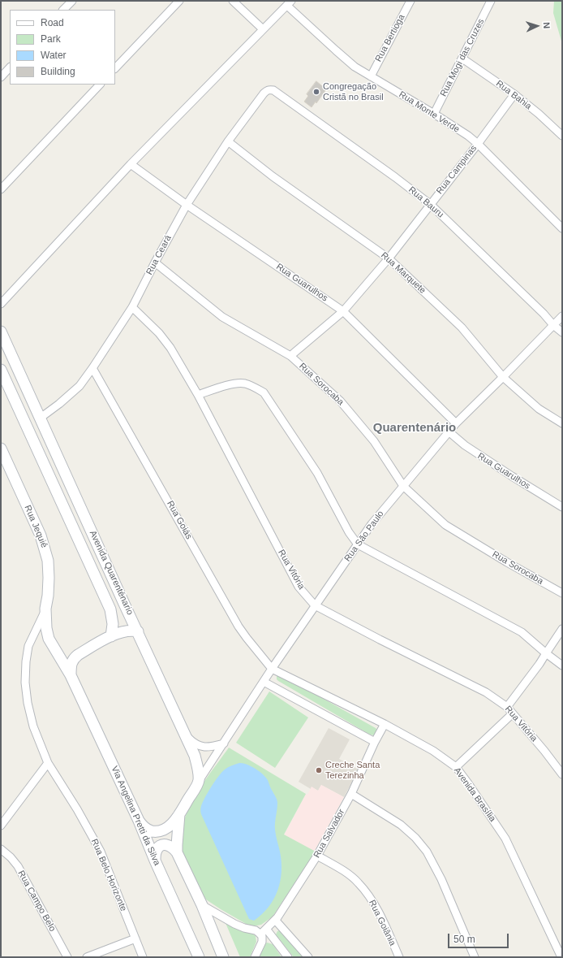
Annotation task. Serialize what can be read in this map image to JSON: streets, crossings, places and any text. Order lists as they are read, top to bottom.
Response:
{
  "streets": {
    "main road": ["Rua Jequié", "Avenida Quarenténario", "Via Angelina Pretti da Silva"],
    "street": [
      "Rua Bertioga",
      "Rua Mogi das Cruzes",
      "Rua Bahia",
      "Rua Monte Verde",
      "Rua Campinas",
      "Rua Bauru",
      "Rua Ceará",
      "Rua Marquete",
      "Rua Guarulhos",
      "Rua Sorocaba",
      "Rua Goiás",
      "Rua São Paulo",
      "Rua Vitória",
      "Avenida Brasília",
      "Rua Salvador",
      "Rua Belo Horizonte",
      "Rua Campo Belo",
      "Rua Goiânia"
    ]
  },
  "crossings": [
    ["Rua Bertioga", "Rua Monte Verde"],
    ["Rua Mogi das Cruzes", "Rua Bahia"],
    ["Rua Mogi das Cruzes", "Rua Monte Verde"],
    ["Rua Bahia", "Rua Campinas"],
    ["Rua Monte Verde", "Rua Campinas"],
    ["Rua Campinas", "Rua Bauru"],
    ["Rua Campinas", "Rua Marquete"],
    ["Rua Campinas", "Rua Guarulhos"],
    ["Rua Campinas", "Rua Sorocaba"],
    ["Rua Bauru", "Rua Ceará"],
    ["Rua Bauru", "Rua São Paulo"],
    ["Rua Ceará", "Rua Marquete"],
    ["Rua Ceará", "Rua Guarulhos"],
    ["Rua Ceará", "Rua Sorocaba"],
    ["Rua Ceará", "Rua Goiás"],
    ["Rua Ceará", "Rua Vitória"],
    ["Rua Ceará", "Avenida Quarenténario"],
    ["Rua Marquete", "Rua São Paulo"],
    ["Rua Guarulhos", "Rua São Paulo"],
    ["Rua Sorocaba", "Rua São Paulo"],
    ["Rua Goiás", "Rua São Paulo"],
    ["Rua Goiás", "Avenida Brasília"],
    ["Rua Jequié", "Via Angelina Pretti da Silva"],
    ["Rua Jequié", "Rua Belo Horizonte"],
    ["Rua São Paulo", "Rua Vitória"],
    ["Rua São Paulo", "Avenida Quarenténario"],
    ["Rua São Paulo", "Avenida Brasília"],
    ["Avenida Brasília", "Rua Salvador"],
    ["Rua Salvador", "Rua Goiânia"]
  ],
  "districts": ["Quarentenário"],
  "places": ["Congregação Cristã no Brasil", "Creche Santa Terezinha"],
  "legend": [
    "Road",
    "Park",
    "Water",
    "Building"
  ],
  "scale_bar": "50 m",
  "north": "right"
}
